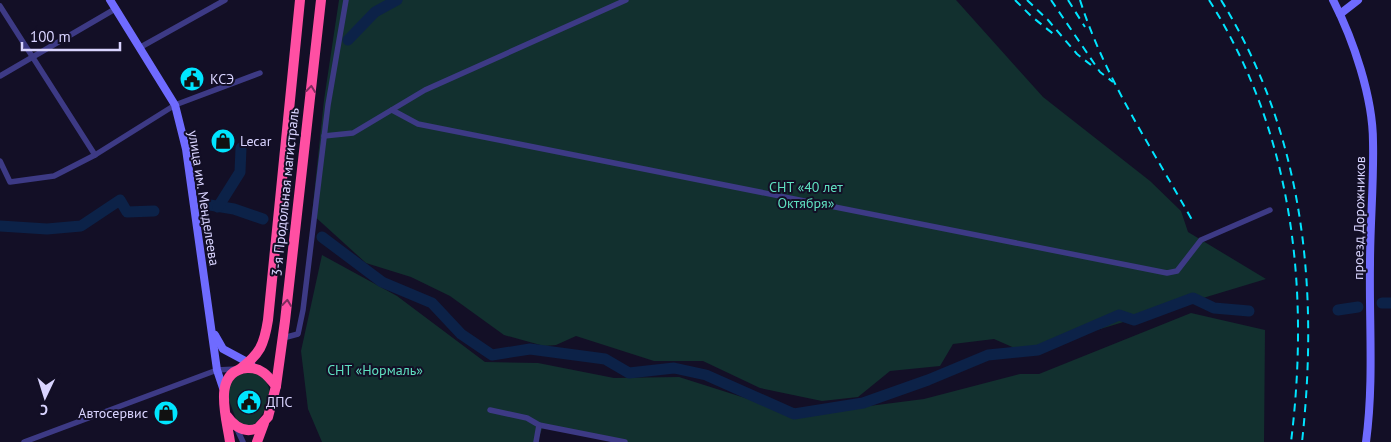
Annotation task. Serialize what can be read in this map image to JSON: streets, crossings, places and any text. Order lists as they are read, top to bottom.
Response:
{
  "streets": {
    "highway": ["3-я Продольная магистраль"],
    "main road": ["улица им. Менделеева", "проезд Дорожников"]
  },
  "crossings": [
    ["3-я Продольная магистраль", "улица им. Менделеева"]
  ],
  "parks": ["СНТ «40 лет Октября»", "СНТ «Нормаль»"],
  "places": {
    "public building": ["КСЭ", "ДПС"],
    "shop": ["Lecar", "Автосервис"]
  },
  "scale_bar": "100 m",
  "north": "bottom"
}
